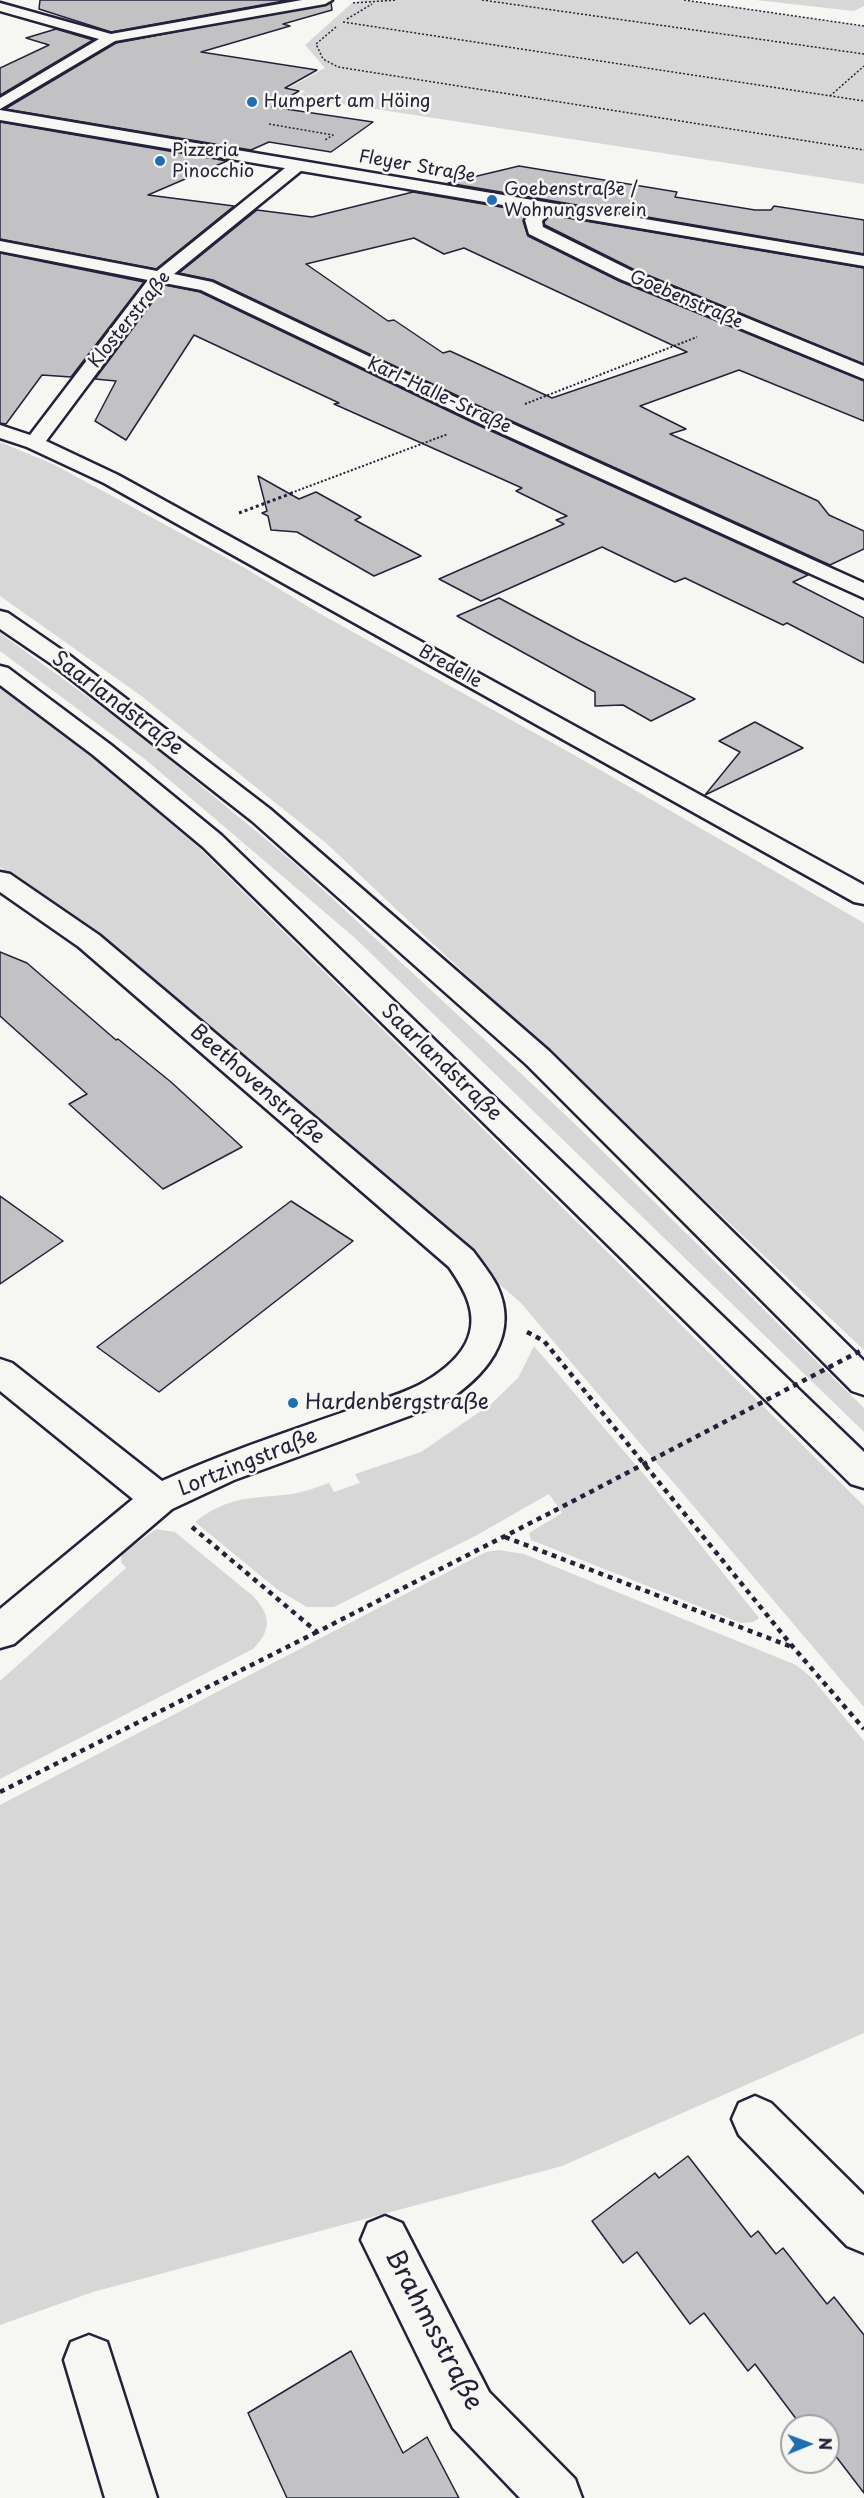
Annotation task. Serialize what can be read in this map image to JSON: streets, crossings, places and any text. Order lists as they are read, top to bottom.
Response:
{
  "streets": {
    "main road": [
      "Fleyer Straße",
      "Goebenstraße",
      "Klosterstraße",
      "Karl-Halle-Straße",
      "Bredelle",
      "Saarlandstraße",
      "Beethovenstraße",
      "Lortzingstraße",
      "Brahmsstraße"
    ]
  },
  "crossings": [
    ["Fleyer Straße", "Goebenstraße"],
    ["Fleyer Straße", "Klosterstraße"],
    ["Klosterstraße", "Karl-Halle-Straße"],
    ["Klosterstraße", "Bredelle"],
    ["Beethovenstraße", "Lortzingstraße"]
  ],
  "places": [
    "Humpert am Höing",
    "Pizzeria Pinocchio",
    "Goebenstraße / Wohnungsverein",
    "Hardenbergstraße"
  ],
  "north": "right"
}
